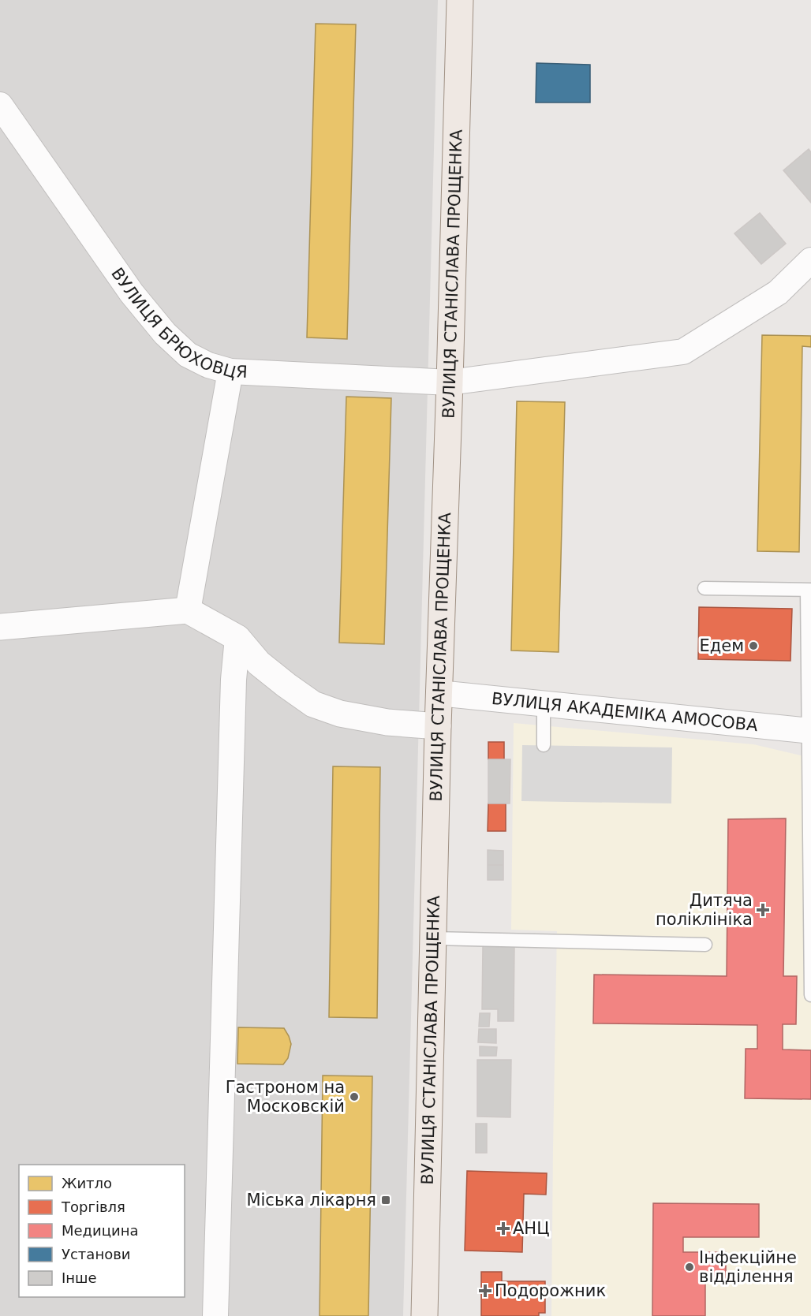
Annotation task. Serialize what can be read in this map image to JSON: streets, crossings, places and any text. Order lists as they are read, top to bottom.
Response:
{
  "streets": {
    "main road": ["ВУЛИЦЯ СТАНІСЛАВА ПРОЩЕНКА"],
    "street": ["ВУЛИЦЯ БРЮХОВЦЯ", "ВУЛИЦЯ АКАДЕМІКА АМОСОВА"]
  },
  "crossings": [
    ["ВУЛИЦЯ СТАНІСЛАВА ПРОЩЕНКА", "ВУЛИЦЯ БРЮХОВЦЯ"],
    ["ВУЛИЦЯ СТАНІСЛАВА ПРОЩЕНКА", "ВУЛИЦЯ АКАДЕМІКА АМОСОВА"]
  ],
  "places": {
    "other": ["Едем", "Гастроном на Московскій", "Інфекційне відділення"],
    "health": ["Дитяча поліклініка", "АНЦ", "Подорожник"],
    "transit": ["Міська лікарня"]
  },
  "legend": [
    "Житло",
    "Торгівля",
    "Медицина",
    "Установи",
    "Інше"
  ]
}
